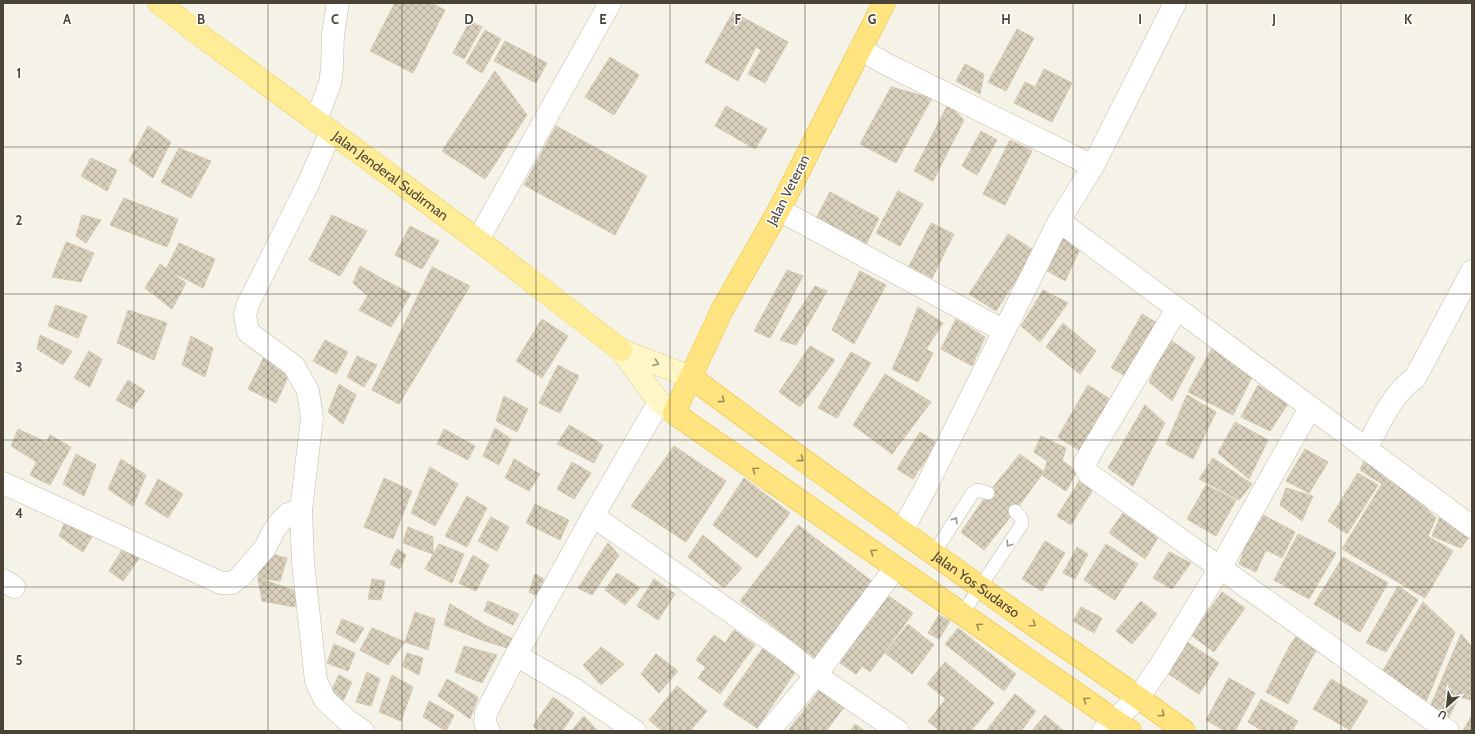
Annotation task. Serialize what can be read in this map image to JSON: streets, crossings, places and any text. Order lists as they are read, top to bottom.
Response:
{
  "streets": {
    "highway": ["Jalan Veteran", "Jalan Yos Sudarso"],
    "main road": ["Jalan Jenderal Sudirman"]
  },
  "crossings": [
    ["Jalan Veteran", "Jalan Yos Sudarso"]
  ],
  "north": "bottom left",
  "grid": {
    "columns": [
      "A",
      "B",
      "C",
      "D",
      "E",
      "F",
      "G",
      "H",
      "I",
      "J",
      "K"
    ],
    "rows": [
      "1",
      "2",
      "3",
      "4",
      "5"
    ]
  }
}
